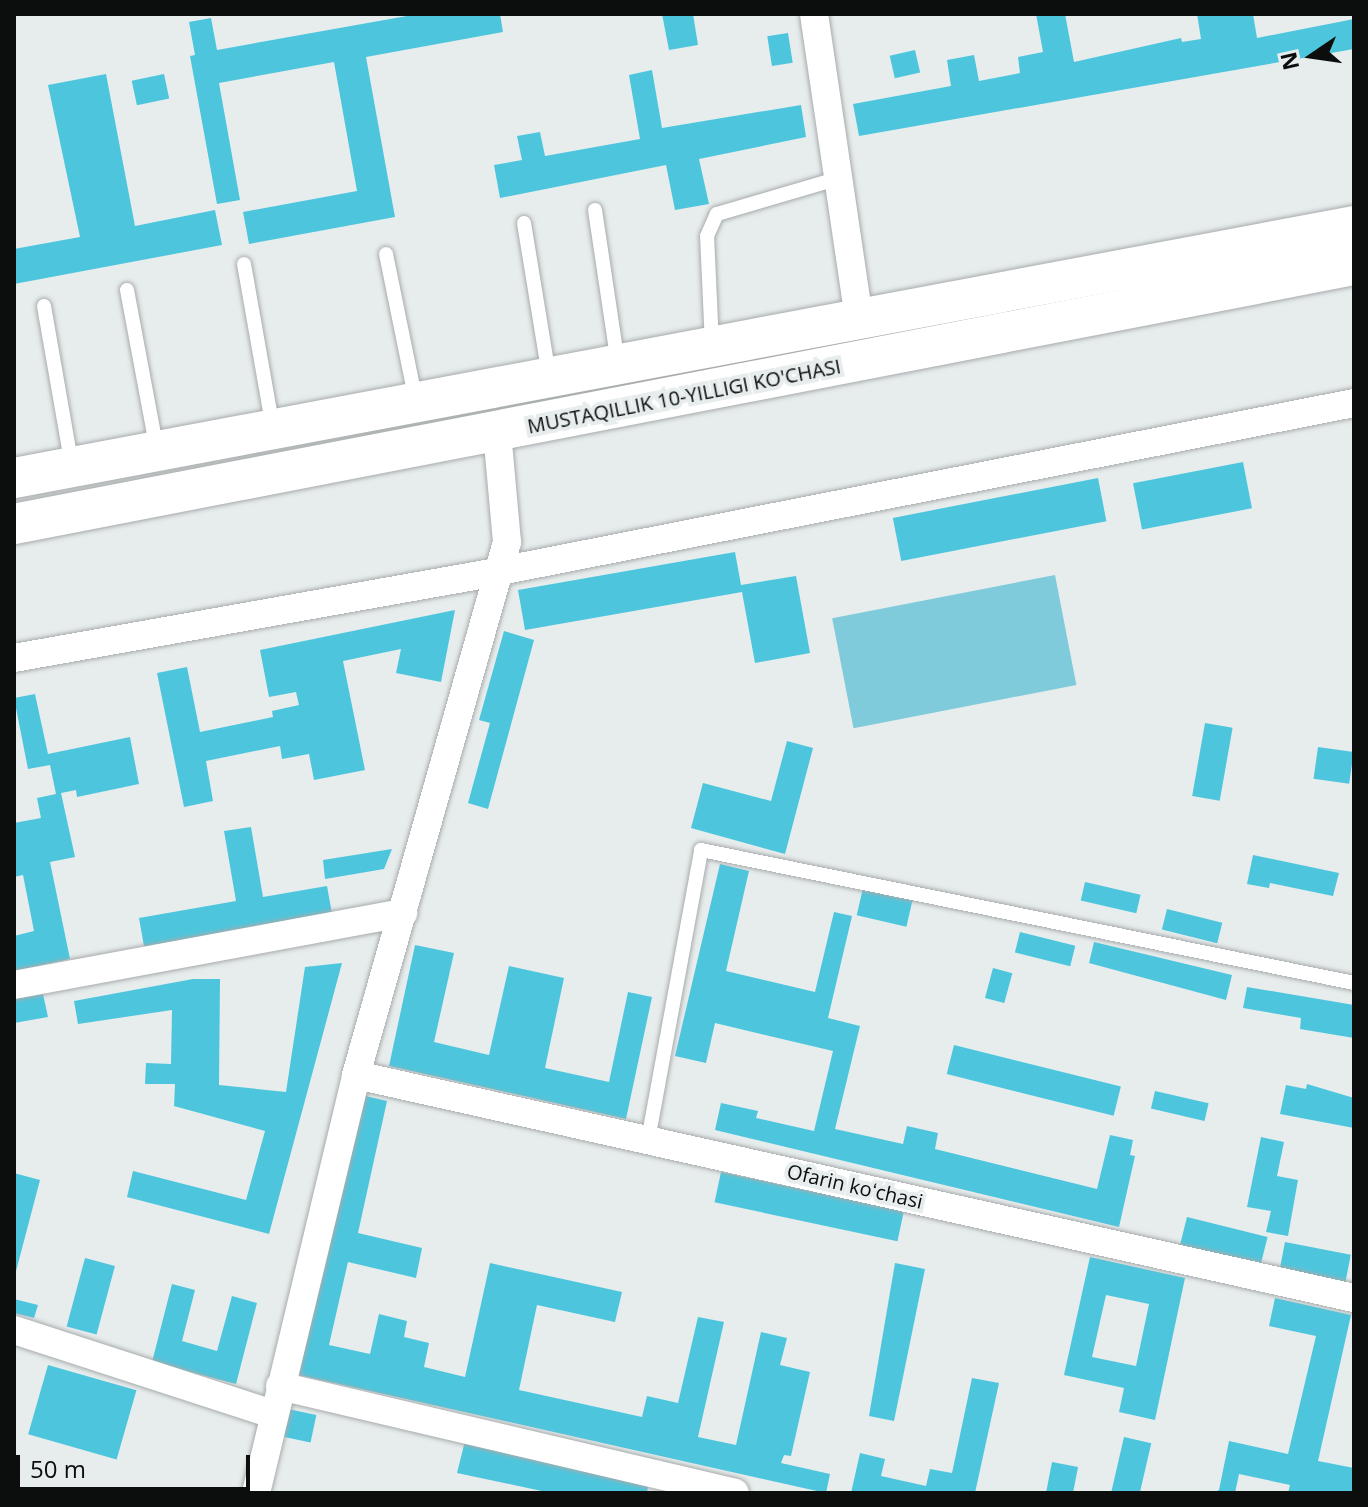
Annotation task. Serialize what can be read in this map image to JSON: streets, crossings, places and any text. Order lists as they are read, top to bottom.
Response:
{
  "streets": {
    "main road": ["MUSTAQILLIK 10-YILLIGI KO'CHASI"],
    "street": ["Ofarin koʻchasi"]
  },
  "scale_bar": "50 m",
  "north": "left"
}
